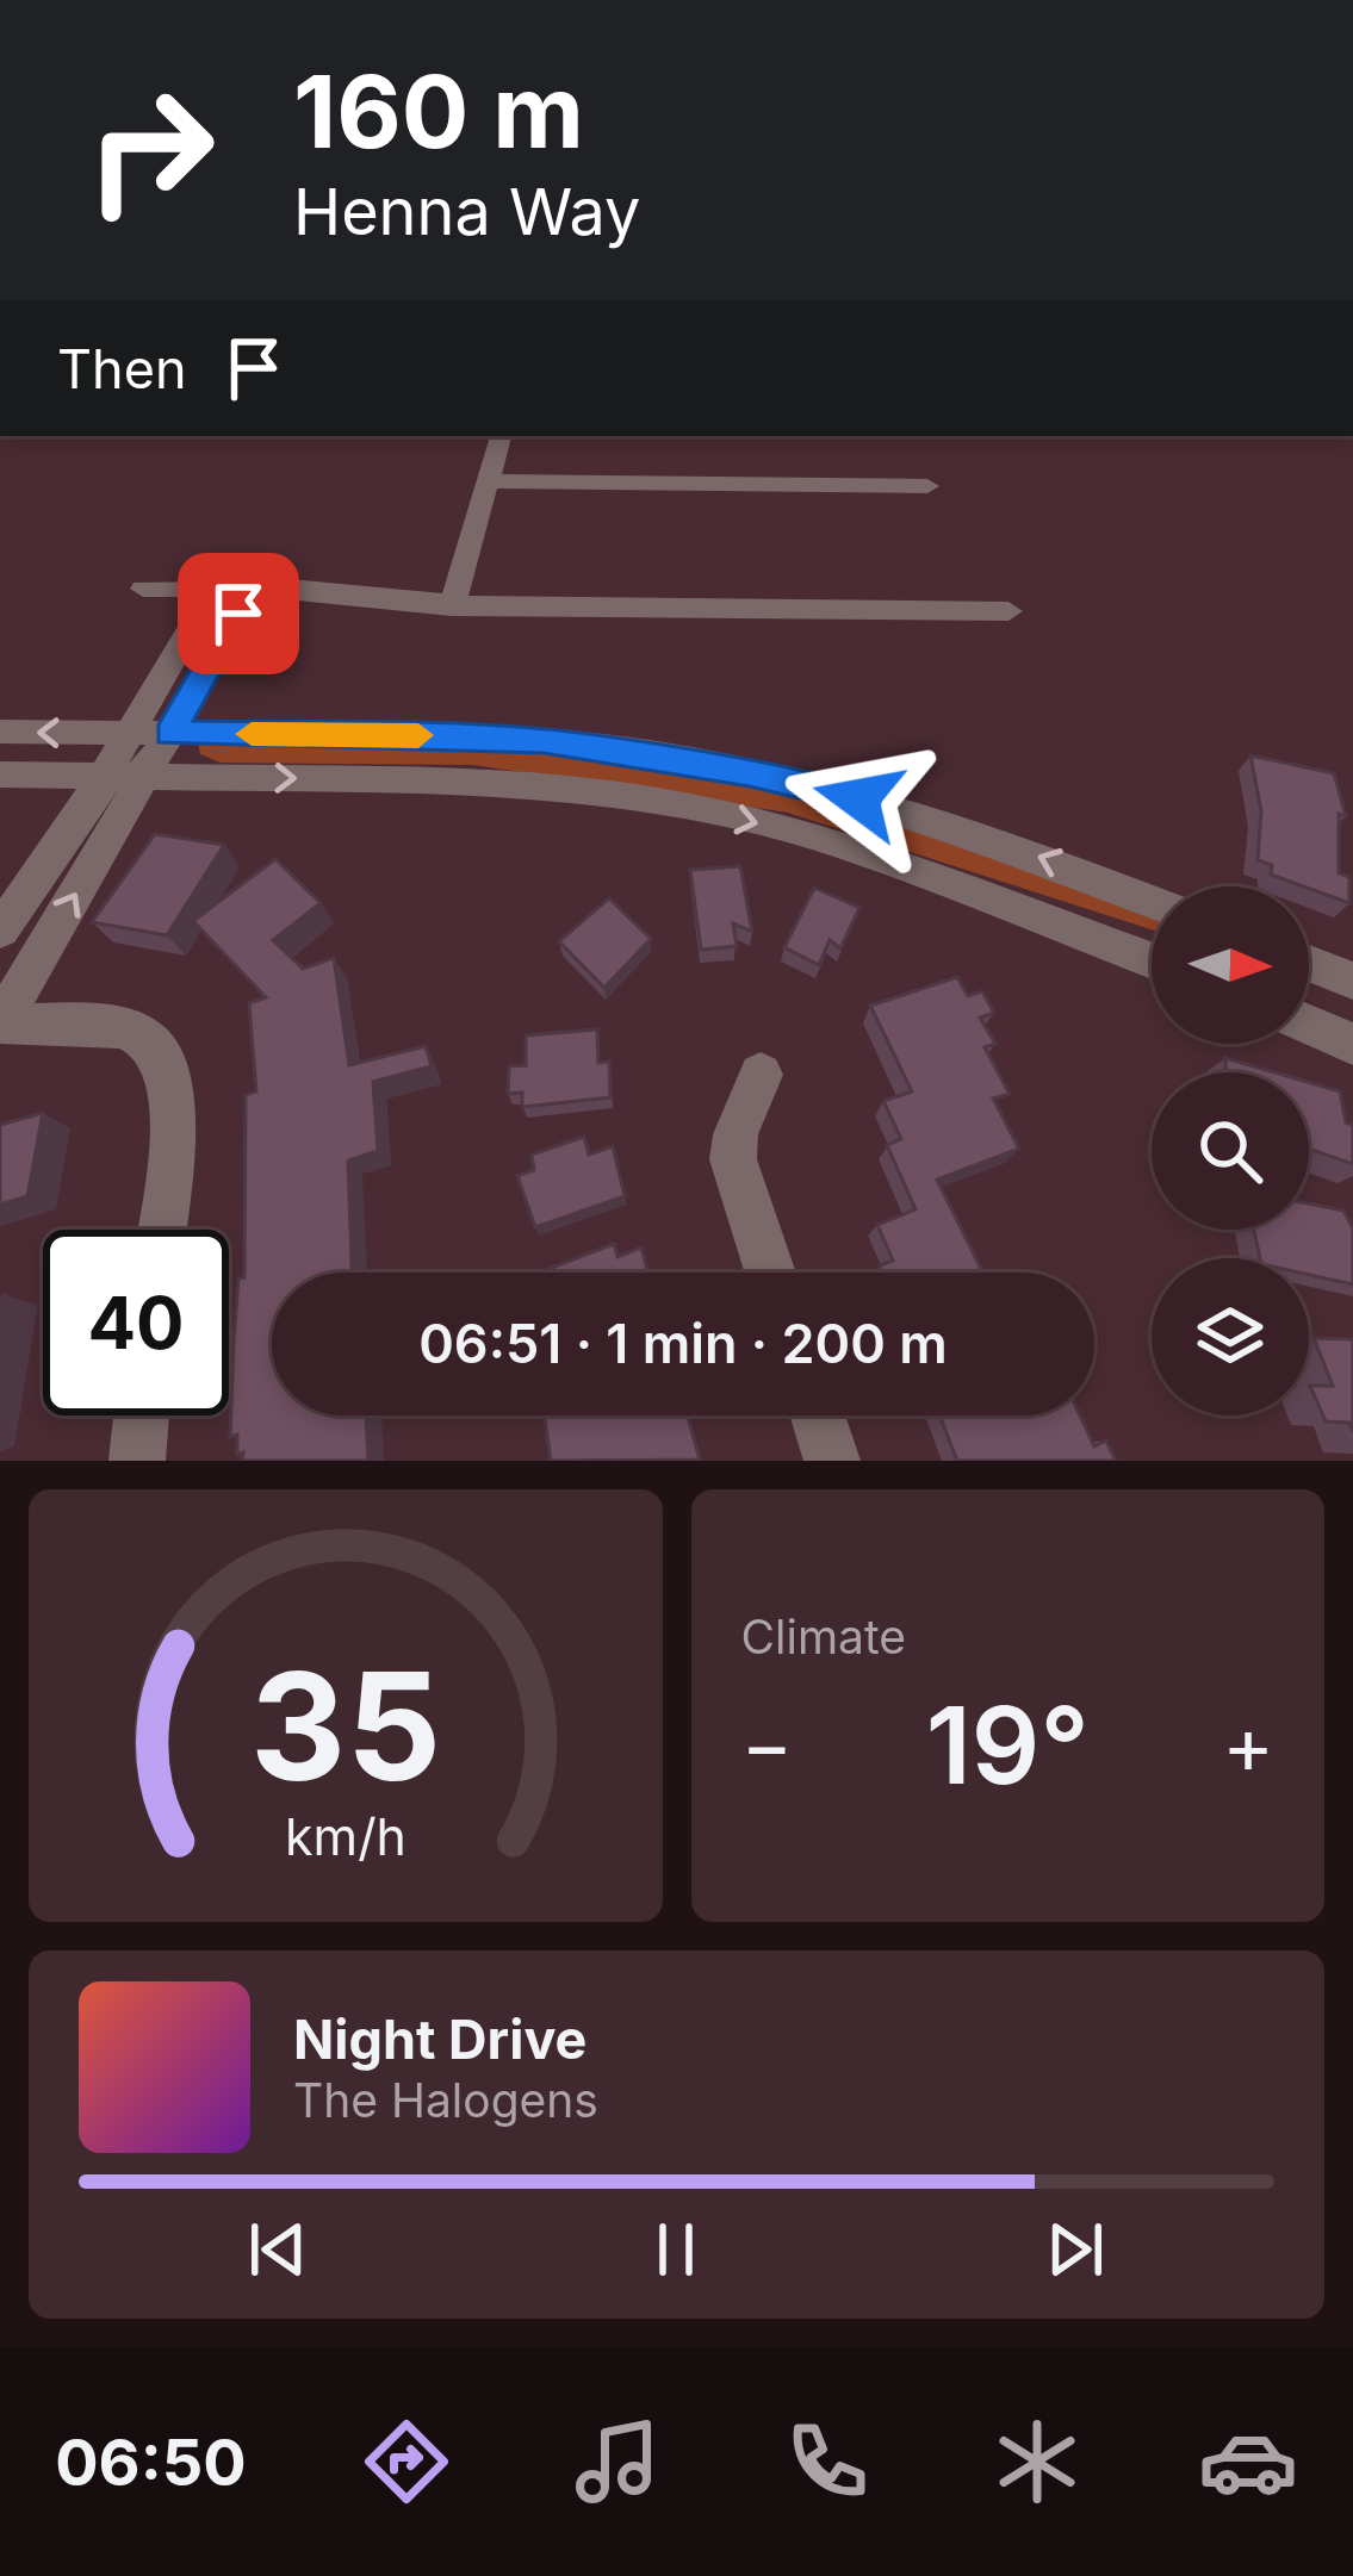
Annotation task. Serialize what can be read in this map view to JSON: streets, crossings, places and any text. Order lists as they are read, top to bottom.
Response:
{
  "north": "right",
  "page": {
    "turn": ["160 m", "Henna Way"],
    "then": "Then",
    "limit": "40",
    "trip": "06:51 · 1 min · 200 m",
    "tile": "Climate",
    "heat": ["−", "19°", "+"],
    "song": ["Night Drive", "The Halogens"],
    "tabs": "06:50",
    "gauge": ["35", "km/h"]
  }
}
